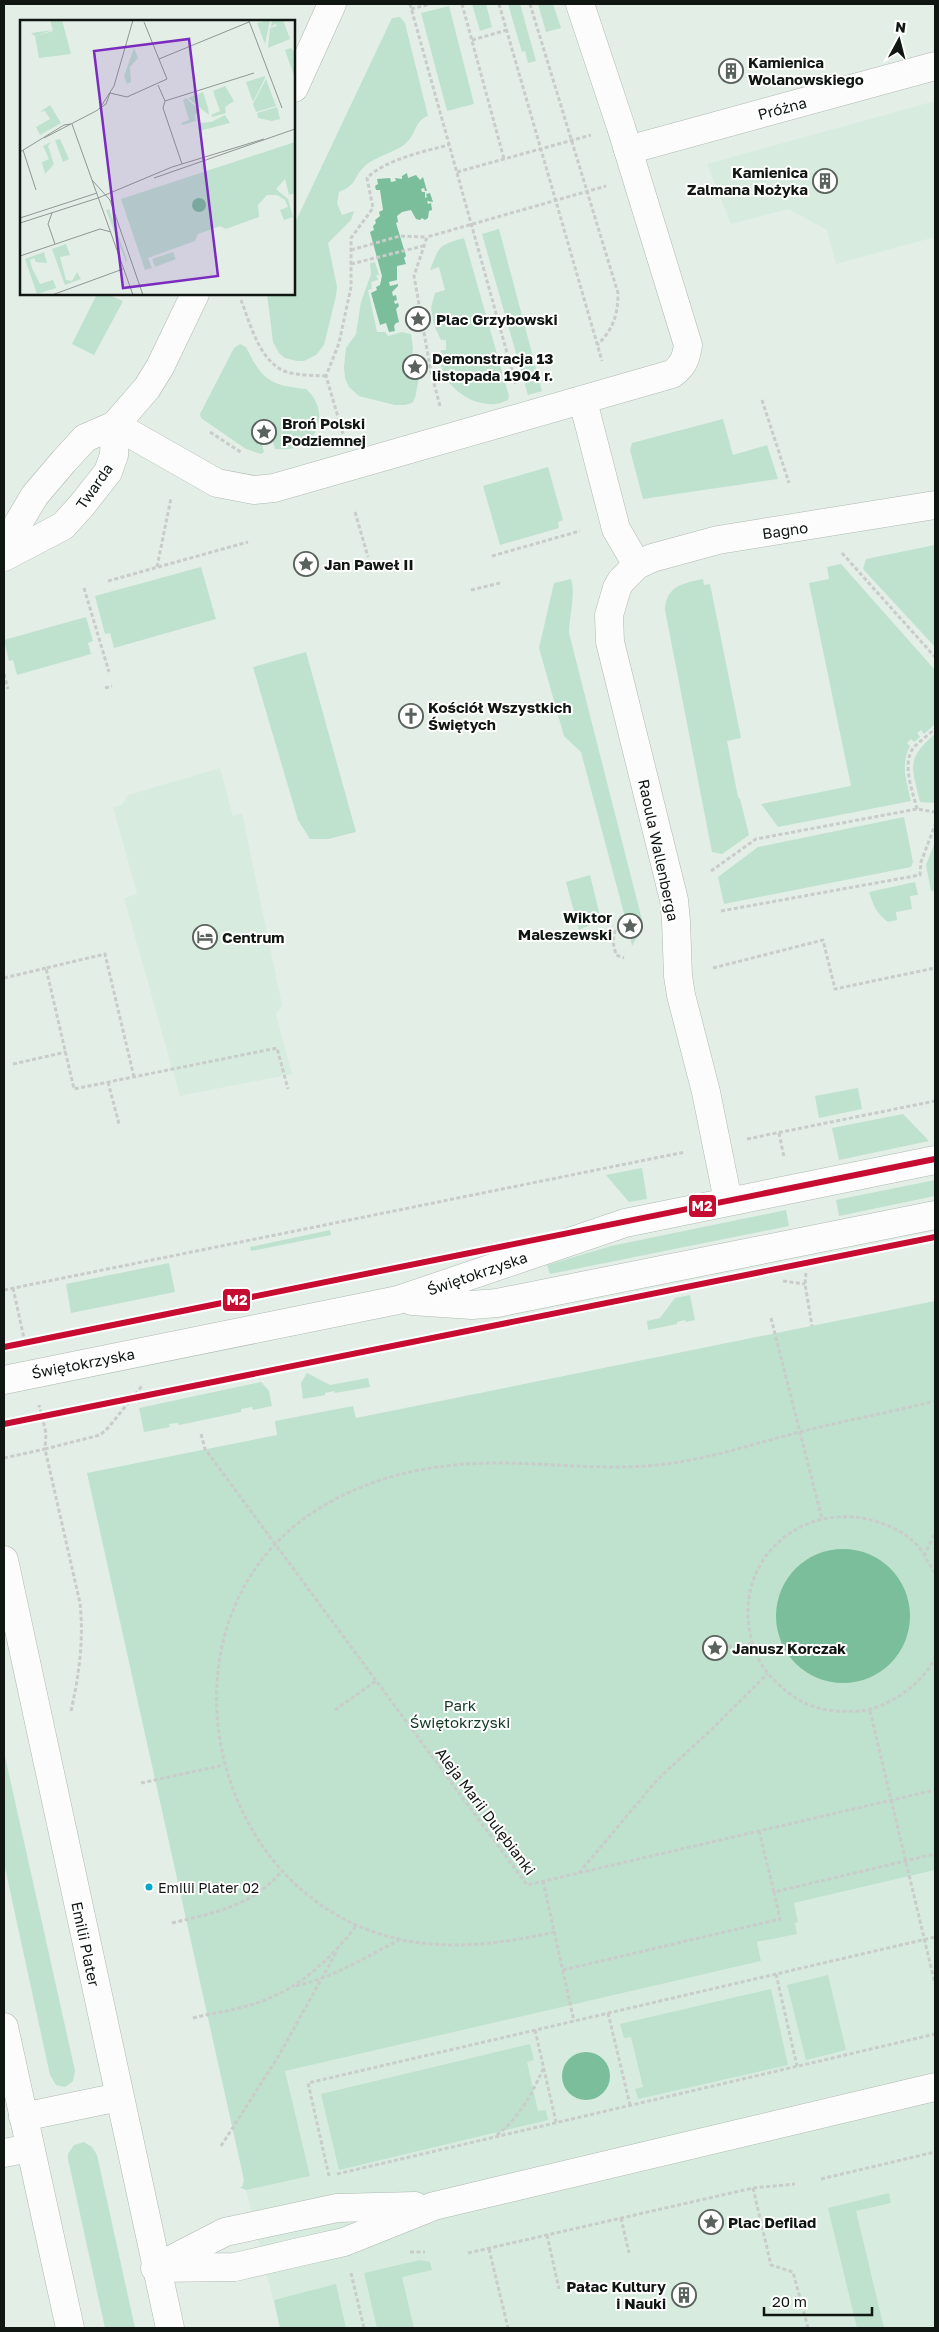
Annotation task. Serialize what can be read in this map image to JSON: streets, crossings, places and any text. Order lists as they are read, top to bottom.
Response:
{
  "streets": {
    "street": [
      "Próżna",
      "Twarda",
      "Bagno",
      "Raoula Wallenberga",
      "Świętokrzyska",
      "Emilii Plater"
    ],
    "path": ["Aleja Marii Dulębianki"]
  },
  "crossings": [
    ["Bagno", "Raoula Wallenberga"],
    ["Raoula Wallenberga", "Świętokrzyska"]
  ],
  "parks": ["Park Świętokrzyski"],
  "places": {
    "building": ["Kamienica Wolanowskiego", "Kamienica Zalmana Nożyka", "Pałac Kultury i Nauki"],
    "place": [
      "Plac Grzybowski",
      "Demonstracja 13 listopada 1904 r.",
      "Broń Polski Podziemnej",
      "Jan Paweł II",
      "Wiktor Maleszewski",
      "Janusz Korczak",
      "Plac Defilad"
    ],
    "church": ["Kościół Wszystkich Świętych"],
    "hotel": ["Centrum"],
    "other": ["Emilii Plater 02"]
  },
  "lines": ["transit line M2"],
  "scale_bar": "20 m",
  "north": "top"
}
